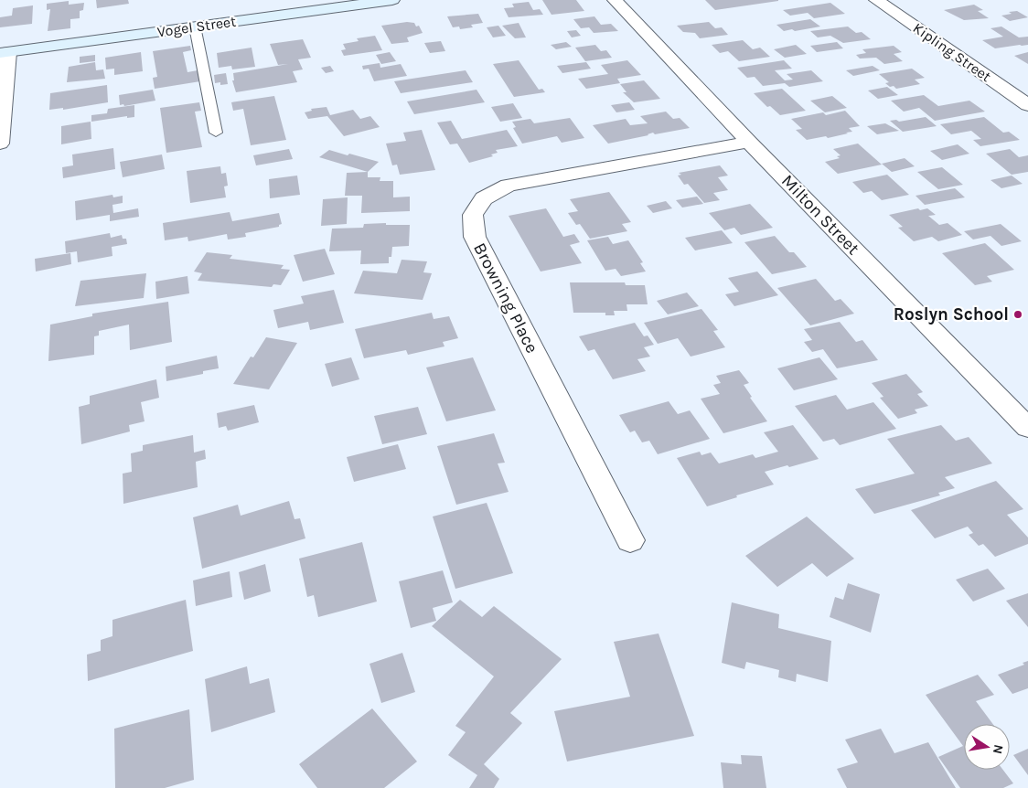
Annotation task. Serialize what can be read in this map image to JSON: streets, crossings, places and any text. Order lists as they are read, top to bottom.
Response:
{
  "streets": {
    "main road": ["Vogel Street"],
    "street": ["Kipling Street", "Milton Street", "Browning Place"]
  },
  "crossings": [
    ["Milton Street", "Browning Place"]
  ],
  "places": ["Roslyn School"],
  "north": "right"
}
